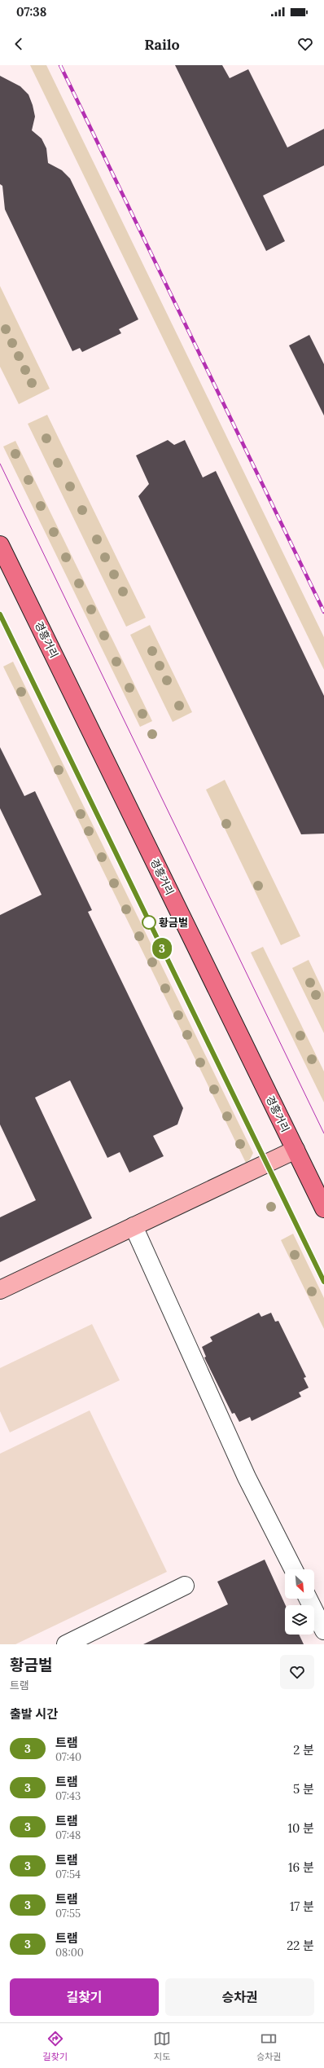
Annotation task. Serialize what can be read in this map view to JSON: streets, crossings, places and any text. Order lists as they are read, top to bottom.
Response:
{
  "streets": {
    "main road": ["경흥거리"]
  },
  "places": ["황금벌"],
  "lines": ["tram line 3"],
  "north": "bottom right",
  "page": {
    "status": "07:38",
    "header": "Railo",
    "on_map": "3",
    "heading": [
      ["황금벌", "트램"],
      "출발 시간"
    ],
    "list": [
      {
        "mark": "3",
        "name": "트램",
        "note": "07:40",
        "value": "2 분"
      },
      {
        "mark": "3",
        "name": "트램",
        "note": "07:43",
        "value": "5 분"
      },
      {
        "mark": "3",
        "name": "트램",
        "note": "07:48",
        "value": "10 분"
      },
      {
        "mark": "3",
        "name": "트램",
        "note": "07:54",
        "value": "16 분"
      },
      {
        "mark": "3",
        "name": "트램",
        "note": "07:55",
        "value": "17 분"
      },
      {
        "mark": "3",
        "name": "트램",
        "note": "08:00",
        "value": "22 분"
      }
    ],
    "buttons": ["길찾기", "승차권"],
    "tabs": ["길찾기", "지도", "승차권"]
  }
}
